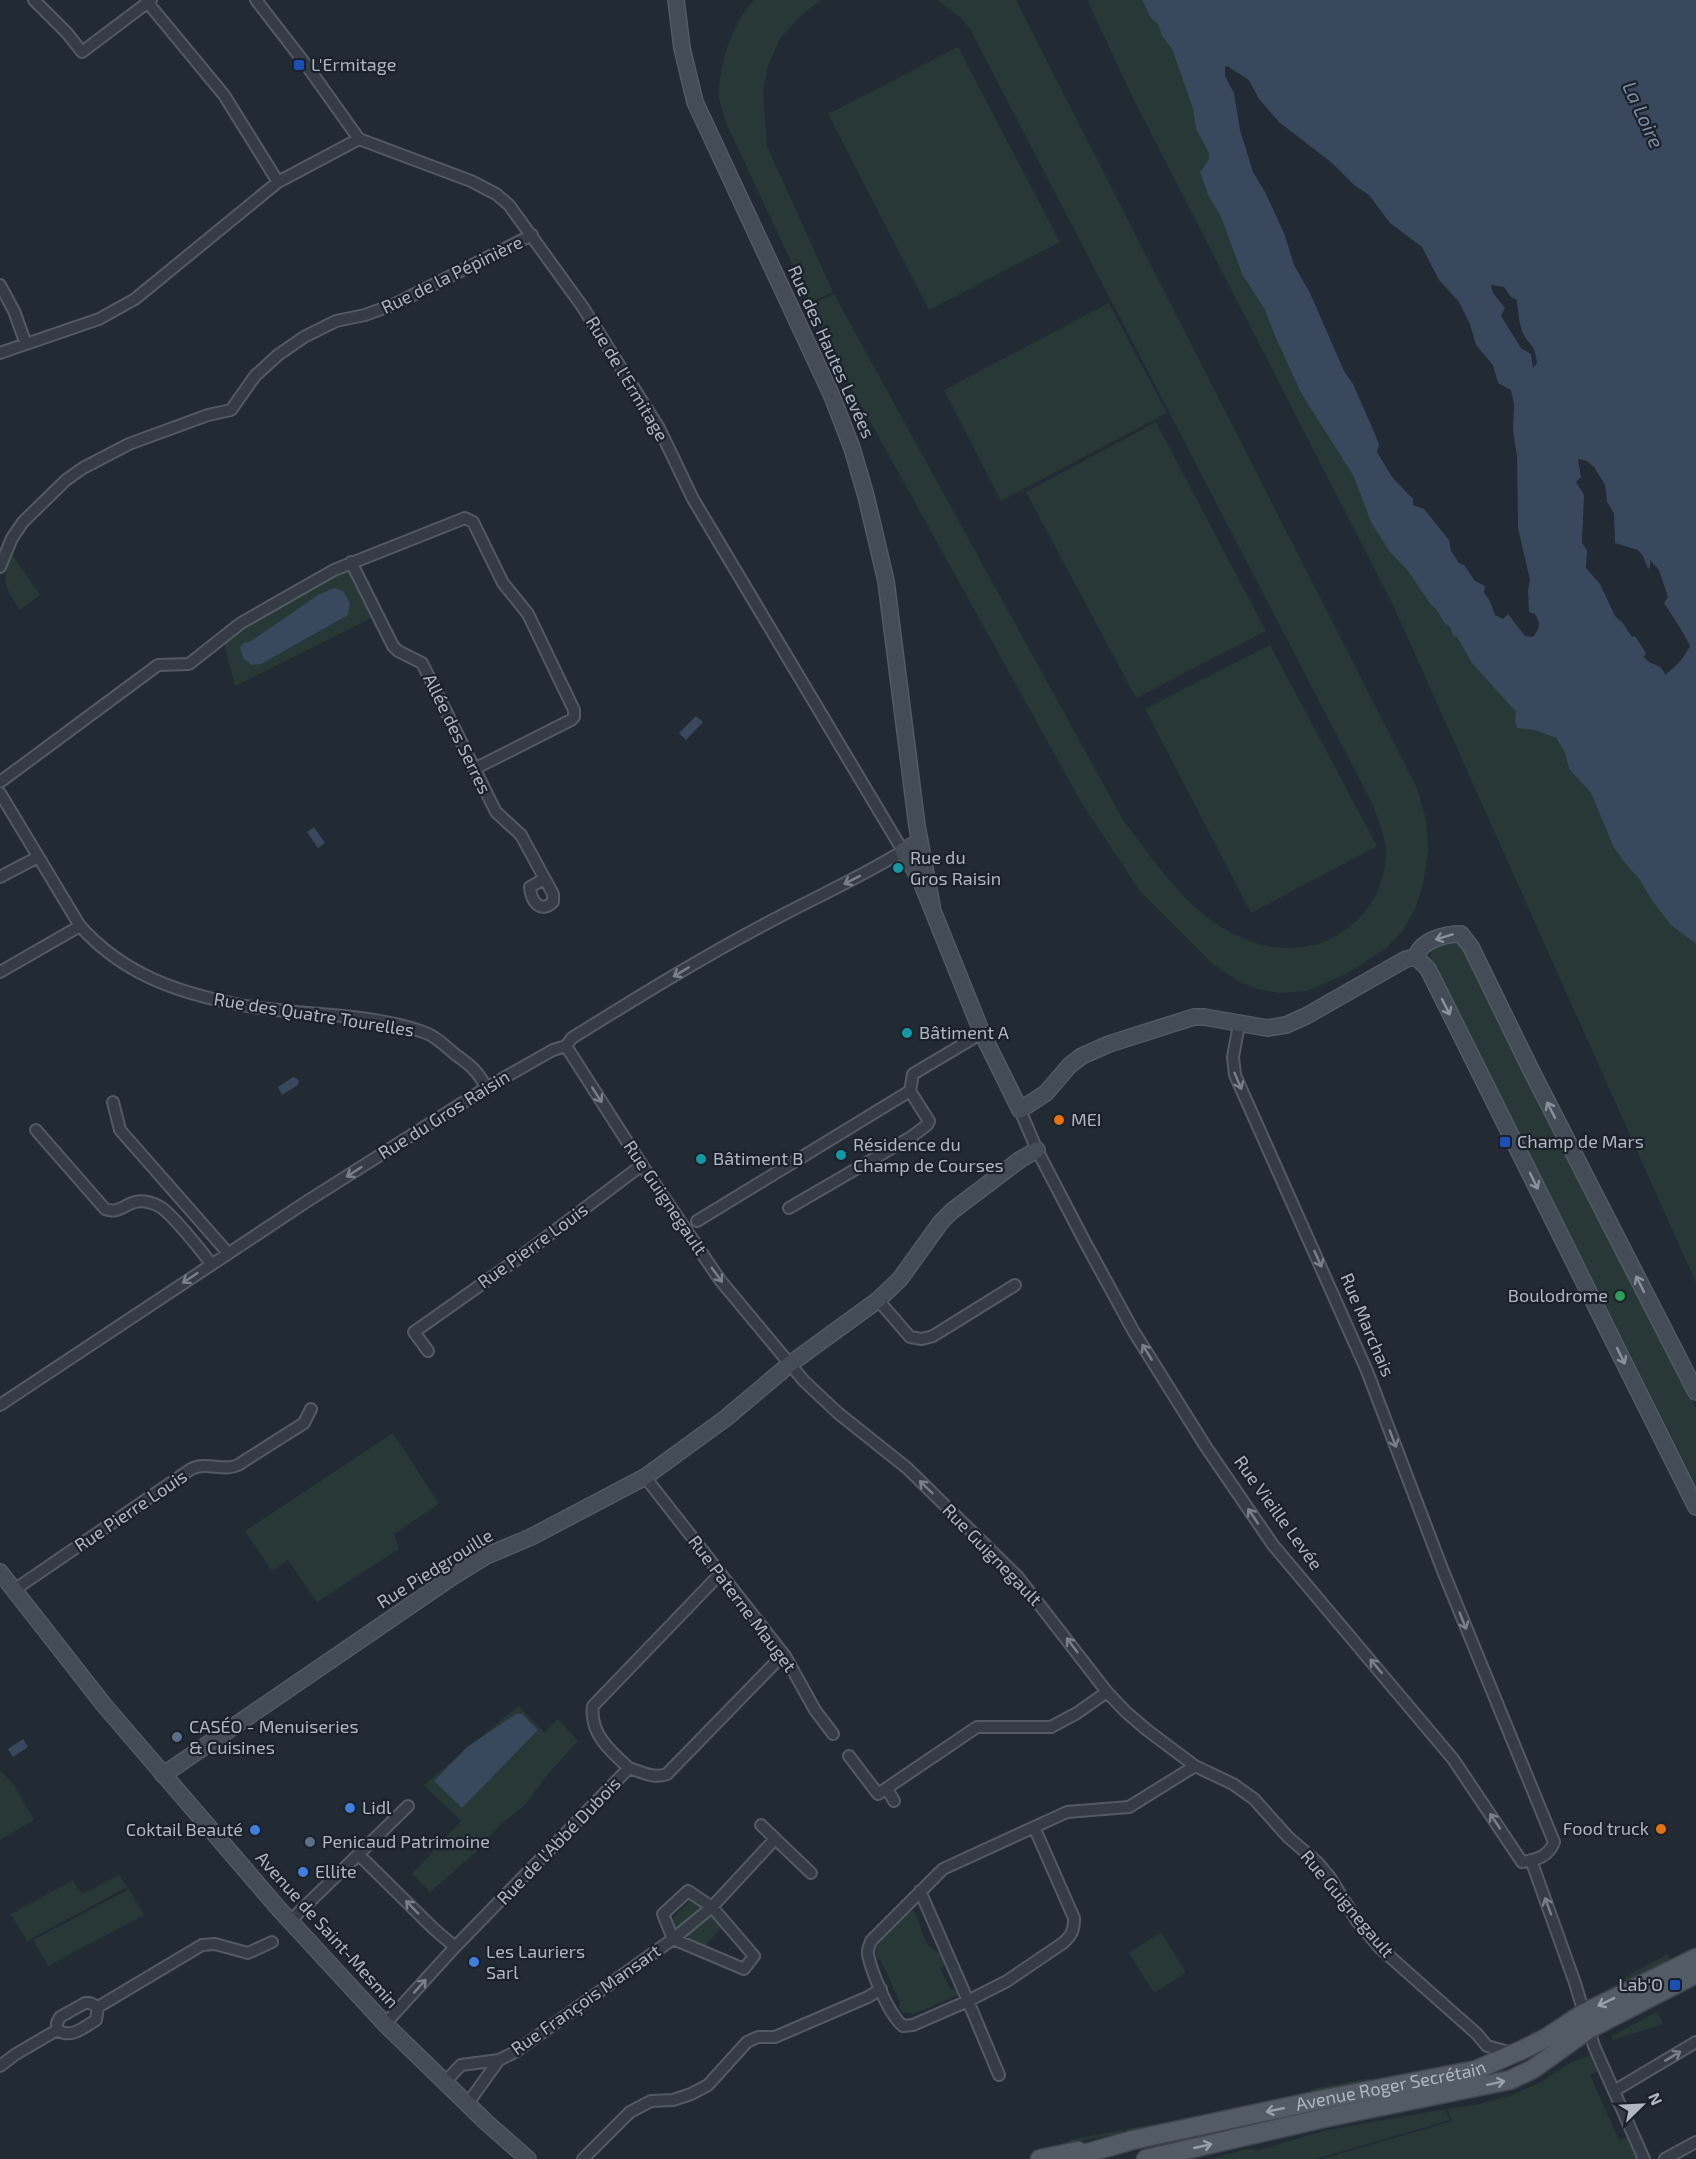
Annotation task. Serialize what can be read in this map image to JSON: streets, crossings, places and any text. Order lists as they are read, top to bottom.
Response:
{
  "streets": {
    "main road": ["Avenue Roger Secrétain"],
    "street": [
      "Rue de la Pépinière",
      "Rue des Hautes Levées",
      "Rue de l'Ermitage",
      "Allée des Serres",
      "Rue des Quatre Tourelles",
      "Rue du Gros Raisin",
      "Rue Guignegault",
      "Rue Pierre Louis",
      "Rue Marchais",
      "Rue Vieille Levée",
      "Rue Piedgrouille",
      "Rue Paterne Mauget",
      "Rue de l'Abbé Dubois",
      "Avenue de Saint-Mesmin",
      "Rue François Mansart"
    ]
  },
  "crossings": [
    ["Rue de la Pépinière", "Rue de l'Ermitage"],
    ["Rue des Hautes Levées", "Rue Vieille Levée"],
    ["Rue de l'Ermitage", "Rue du Gros Raisin"],
    ["Rue de l'Ermitage", "Rue Vieille Levée"],
    ["Rue des Quatre Tourelles", "Rue du Gros Raisin"],
    ["Rue du Gros Raisin", "Rue Guignegault"],
    ["Rue du Gros Raisin", "Rue Vieille Levée"],
    ["Rue Guignegault", "Rue Pierre Louis"],
    ["Rue Guignegault", "Rue Piedgrouille"],
    ["Rue Pierre Louis", "Avenue de Saint-Mesmin"],
    ["Rue Marchais", "Rue Vieille Levée"],
    ["Rue Vieille Levée", "Rue Piedgrouille"],
    ["Rue Piedgrouille", "Rue Paterne Mauget"],
    ["Rue Piedgrouille", "Avenue de Saint-Mesmin"],
    ["Rue Paterne Mauget", "Rue de l'Abbé Dubois"],
    ["Rue de l'Abbé Dubois", "Avenue de Saint-Mesmin"],
    ["Avenue de Saint-Mesmin", "Rue François Mansart"]
  ],
  "one_way": ["Rue du Gros Raisin", "Rue Marchais", "Rue Vieille Levée"],
  "water": ["La Loire"],
  "places": {
    "transit": ["L'Ermitage", "Champ de Mars", "Lab'O"],
    "other": [
      "Rue du Gros Raisin",
      "Bâtiment A",
      "MEI",
      "Résidence du Champ de Courses",
      "Bâtiment B",
      "Boulodrome",
      "CASÉO - Menuiseries & Cuisines",
      "Lidl",
      "Food truck",
      "Coktail Beauté",
      "Penicaud Patrimoine",
      "Ellite",
      "Les Lauriers Sarl"
    ]
  },
  "north": "top right"
}
